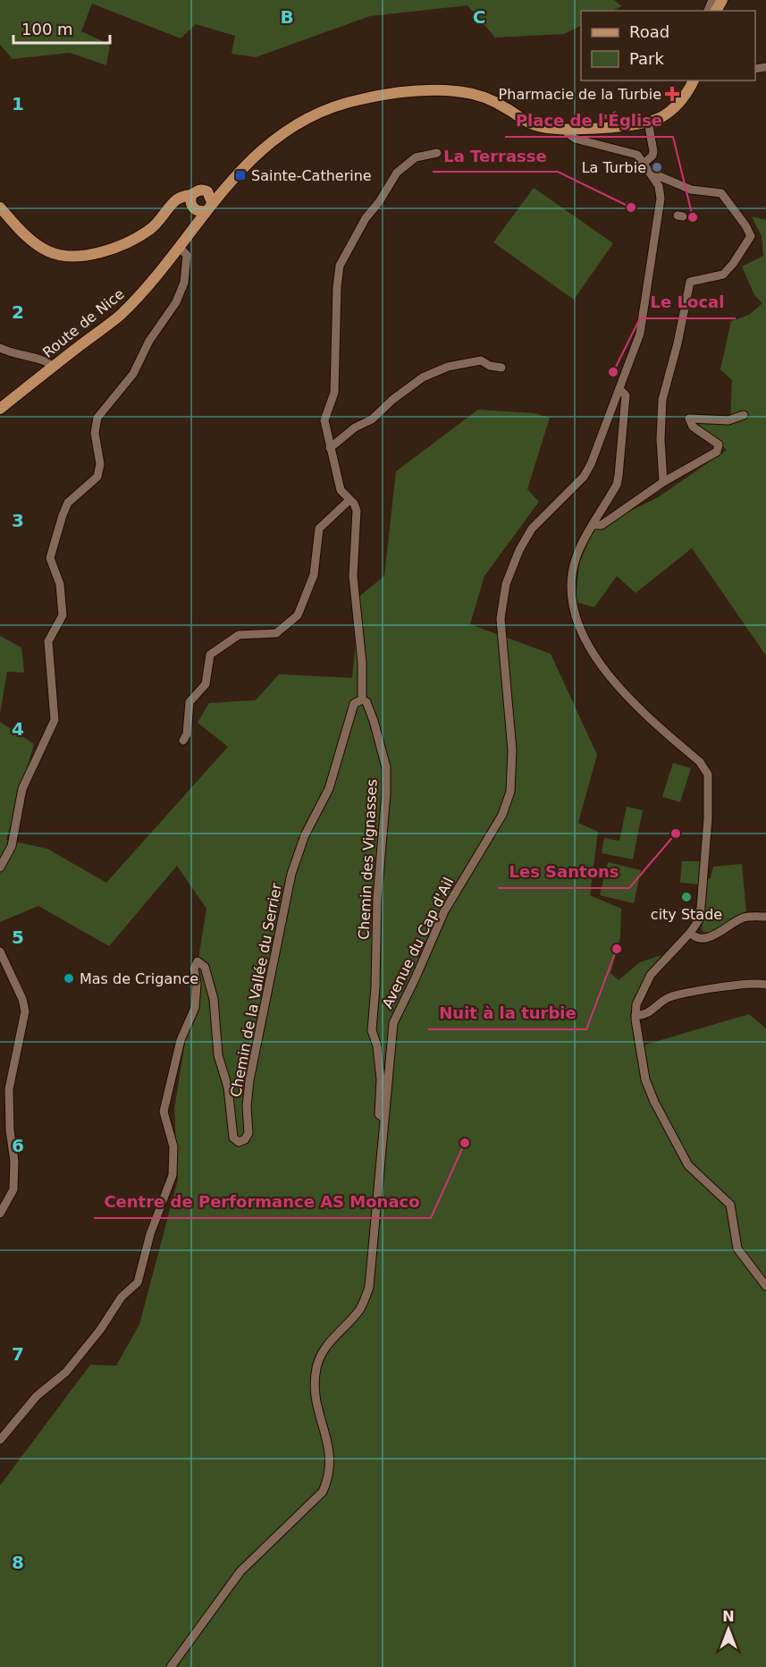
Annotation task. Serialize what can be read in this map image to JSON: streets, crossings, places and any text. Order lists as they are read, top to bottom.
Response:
{
  "streets": {
    "main road": ["Route de Nice"],
    "street": ["Chemin des Vignasses", "Avenue du Cap d'Ail", "Chemin de la Vallée du Serrier"]
  },
  "crossings": [
    ["Chemin des Vignasses", "Avenue du Cap d'Ail"],
    ["Chemin des Vignasses", "Chemin de la Vallée du Serrier"]
  ],
  "places": {
    "health": ["Pharmacie de la Turbie"],
    "other": [
      "La Turbie",
      "La Terrasse",
      "Place de l'Église",
      "Le Local",
      "Les Santons",
      "city Stade",
      "Nuit à la turbie",
      "Mas de Crigance",
      "Centre de Performance AS Monaco"
    ],
    "transit": ["Sainte-Catherine"]
  },
  "legend": ["Road", "Park"],
  "scale_bar": "100 m",
  "north": "top",
  "grid": {
    "columns": ["B", "C"],
    "rows": [
      "1",
      "2",
      "3",
      "4",
      "5",
      "6",
      "7",
      "8"
    ]
  }
}
